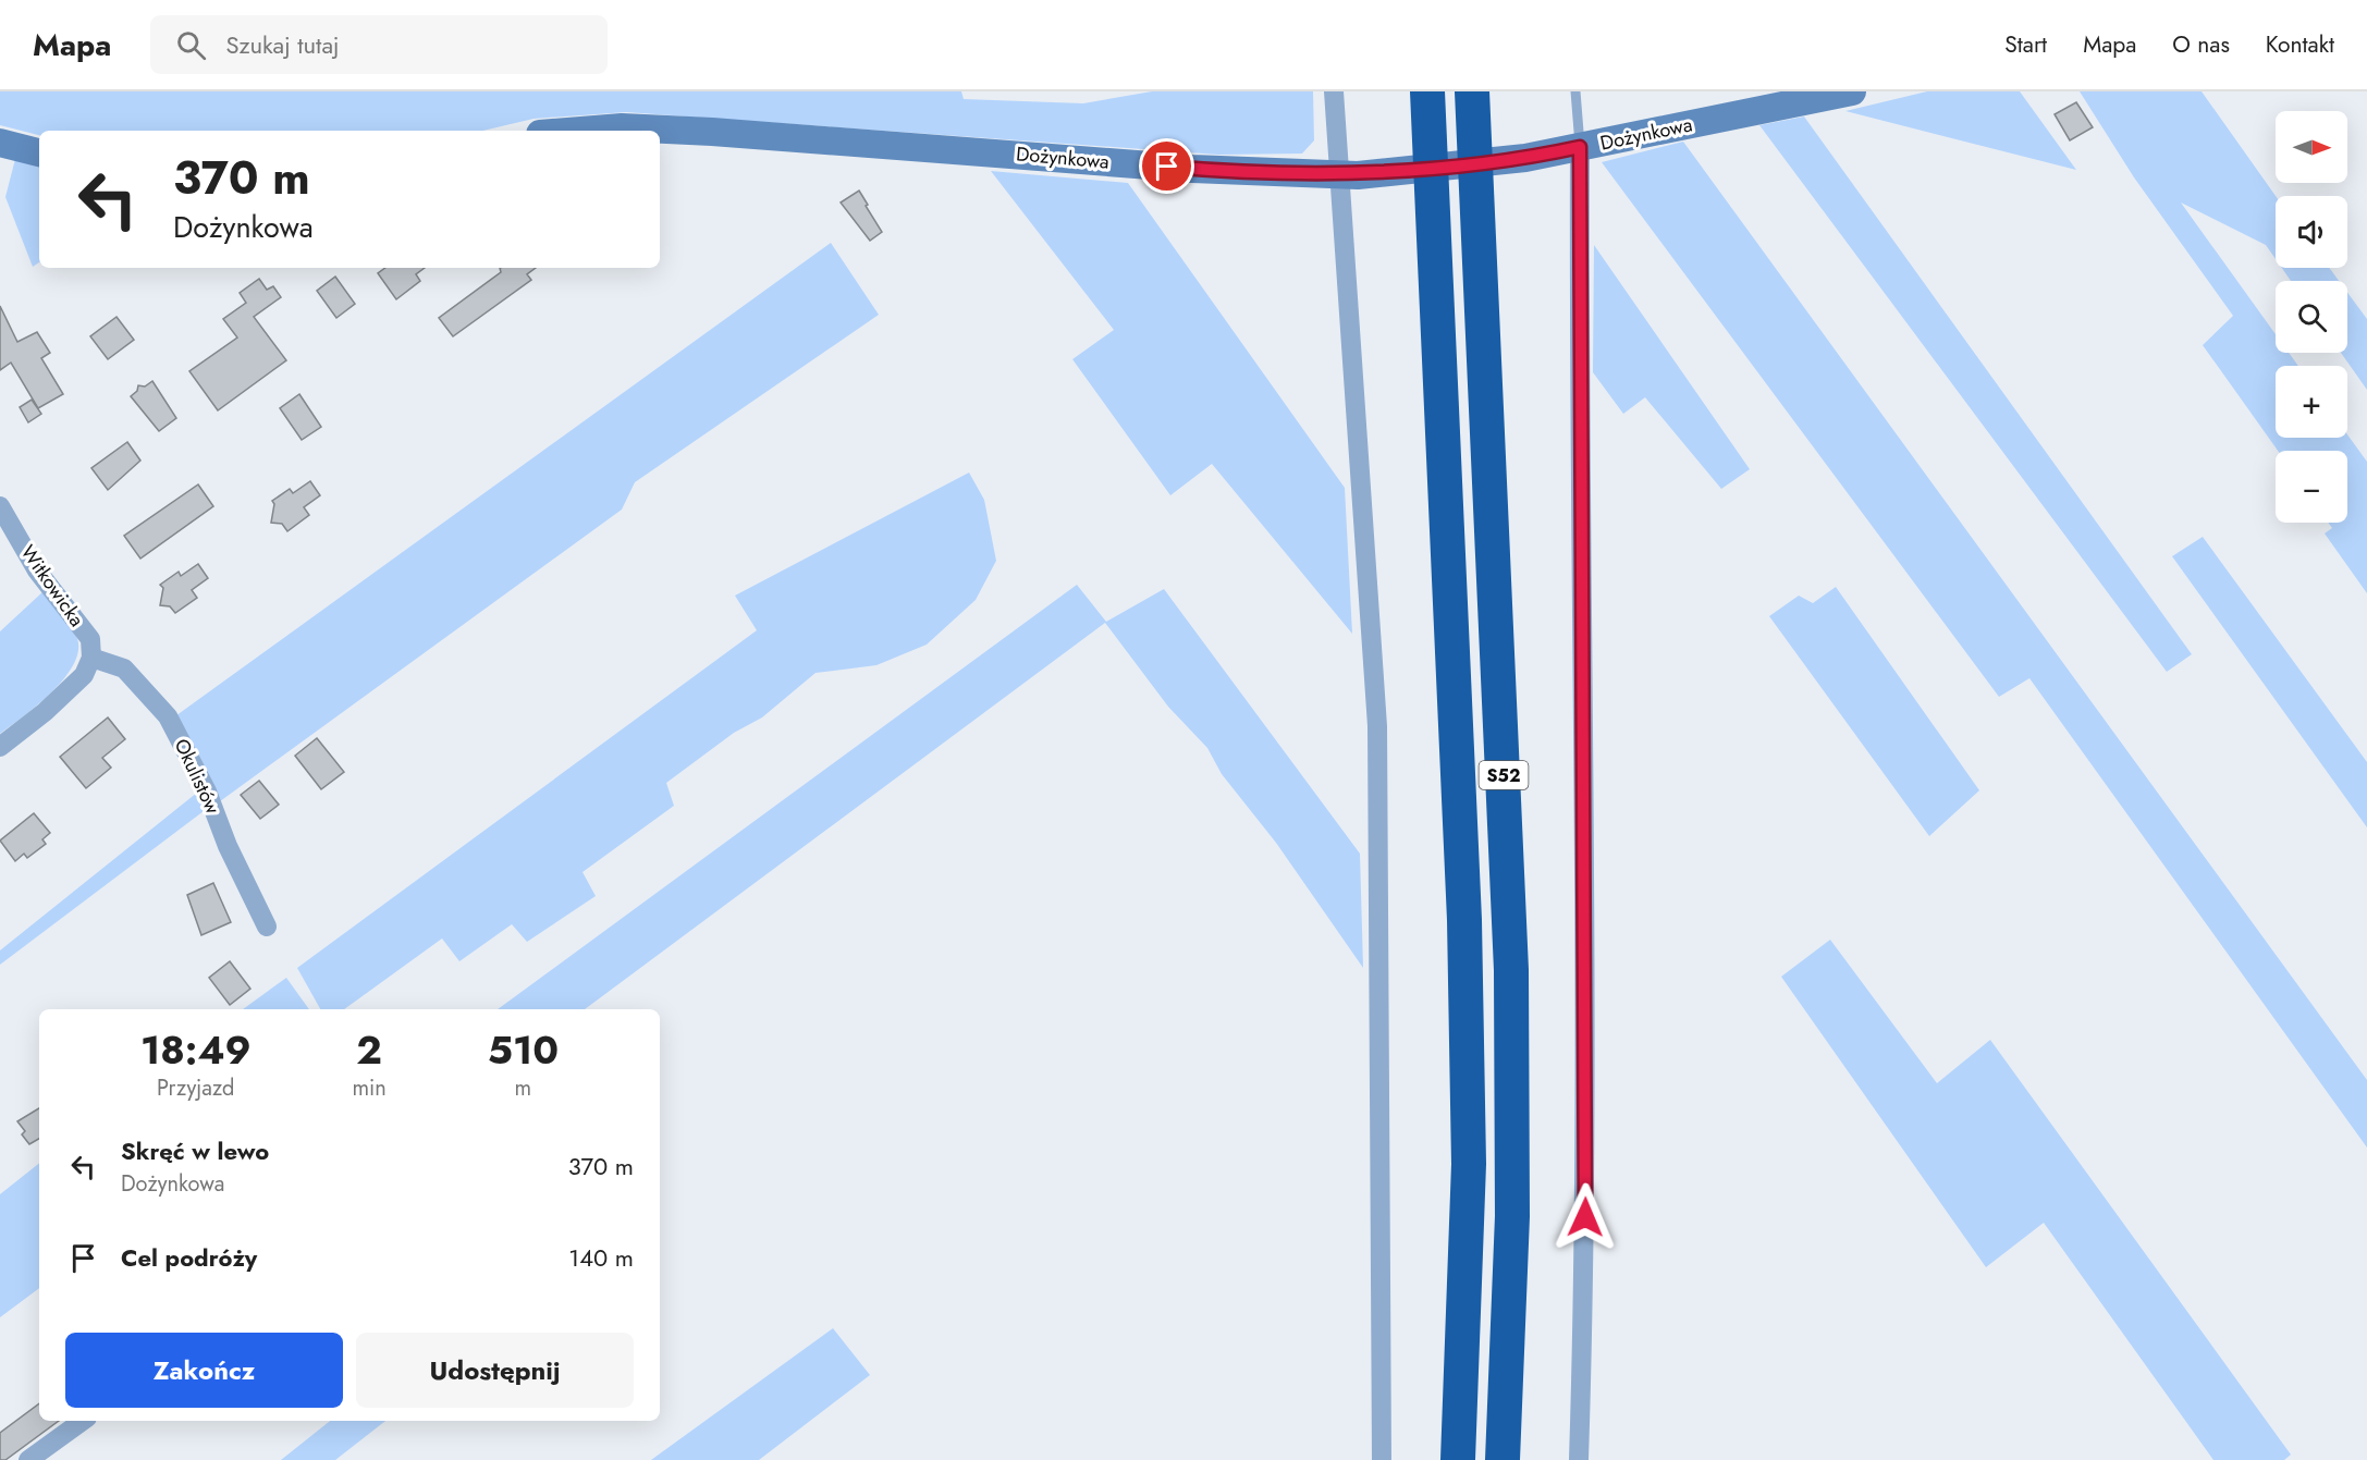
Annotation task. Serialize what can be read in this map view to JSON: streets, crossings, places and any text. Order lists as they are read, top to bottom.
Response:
{
  "streets": {
    "highway": ["S52"],
    "street": ["Dożynkowa", "Witkowicka", "Okulistów"]
  },
  "crossings": [
    ["Witkowicka", "Okulistów"]
  ],
  "north": "right",
  "page": {
    "header": "Mapa",
    "search": "Szukaj tutaj",
    "nav": [
      "Start",
      "Mapa",
      "O nas",
      "Kontakt"
    ],
    "map_buttons": ["+", "−"],
    "turn": ["370 m", "Dożynkowa"],
    "eta": [
      "18:49",
      "Przyjazd",
      "2",
      "min",
      "510",
      "m"
    ],
    "list": [
      {
        "name": "Skręć w lewo",
        "note": "Dożynkowa",
        "value": "370 m"
      },
      {
        "name": "Cel podróży",
        "value": "140 m"
      }
    ],
    "buttons": ["Zakończ", "Udostępnij"]
  }
}
